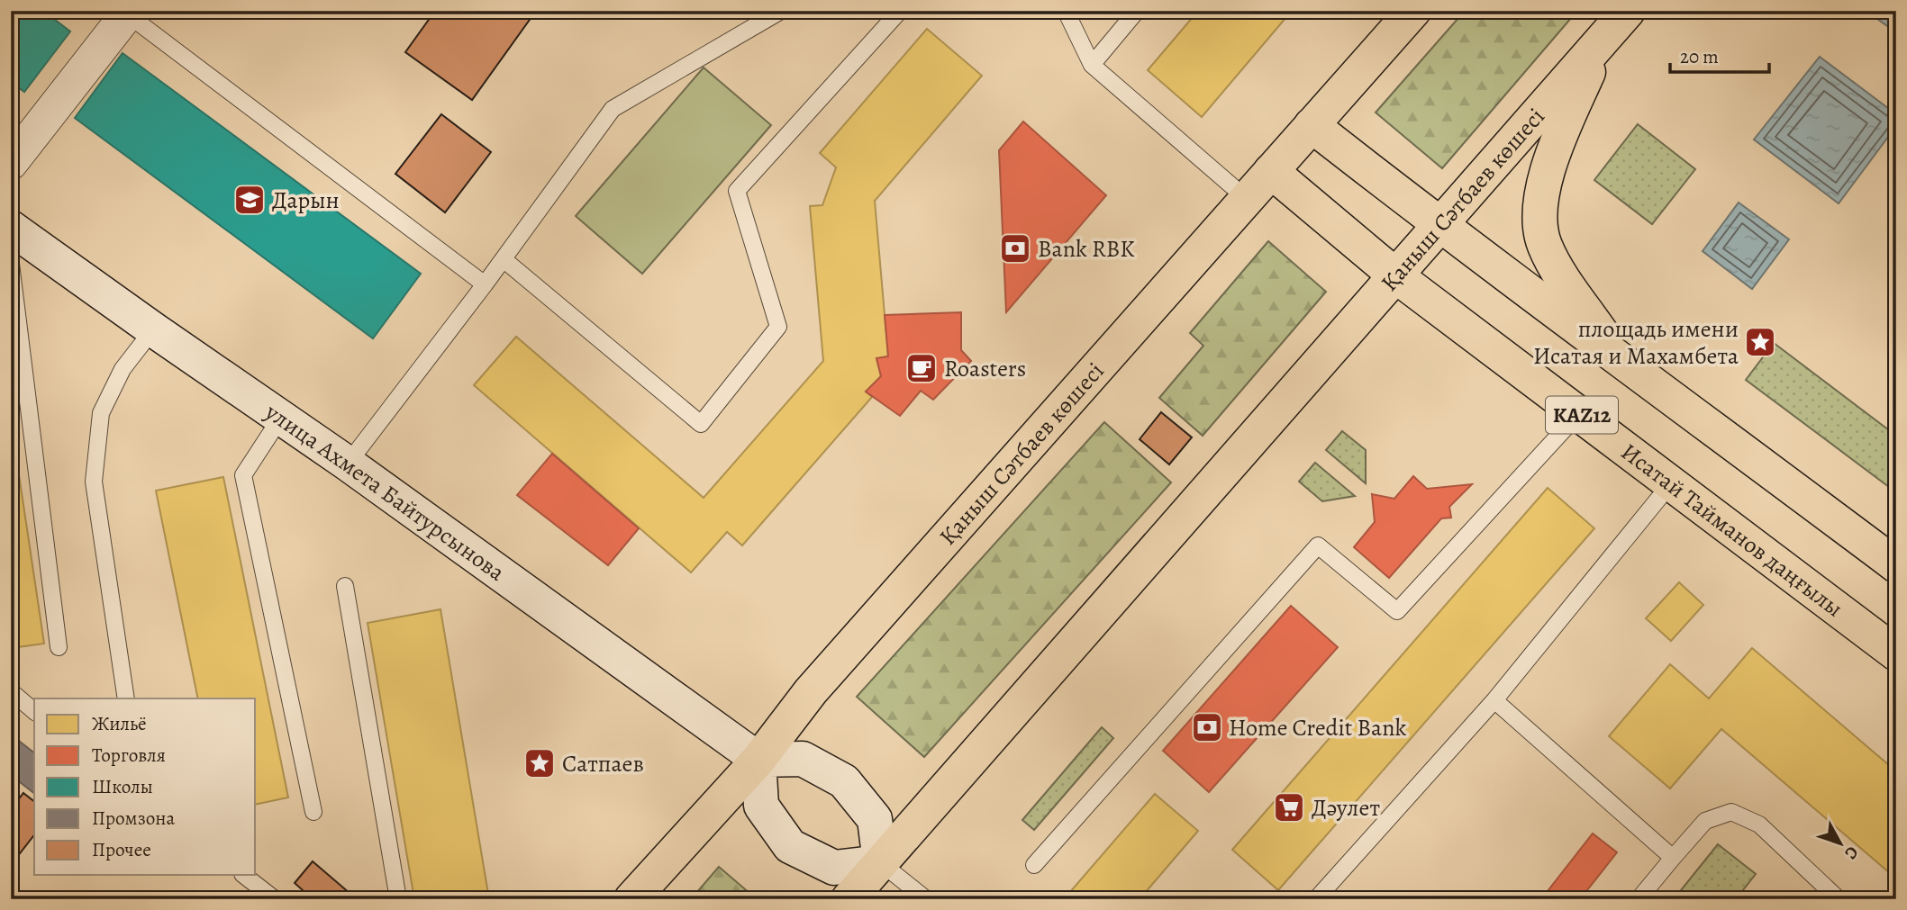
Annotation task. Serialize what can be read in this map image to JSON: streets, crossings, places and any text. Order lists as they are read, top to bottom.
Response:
{
  "streets": {
    "main road": ["Қаныш Сәтбаев көшесі", "KAZ12", "Исатай Тайманов даңғылы"],
    "street": ["улица Ахмета Байтурсынова"]
  },
  "crossings": [
    ["Қаныш Сәтбаев көшесі", "KAZ12"],
    ["Қаныш Сәтбаев көшесі", "улица Ахмета Байтурсынова"],
    ["Қаныш Сәтбаев көшесі", "Исатай Тайманов даңғылы"]
  ],
  "places": {
    "school or university": ["Дарын"],
    "bank": ["Bank RBK", "Home Credit Bank"],
    "place": ["площадь имени Исатая и Махамбета", "Сатпаев"],
    "cafe": ["Roasters"],
    "supermarket": ["Дәулет"]
  },
  "legend": [
    "Жильё",
    "Торговля",
    "Школы",
    "Промзона",
    "Прочее"
  ],
  "scale_bar": "20 m",
  "north": "bottom right"
}
